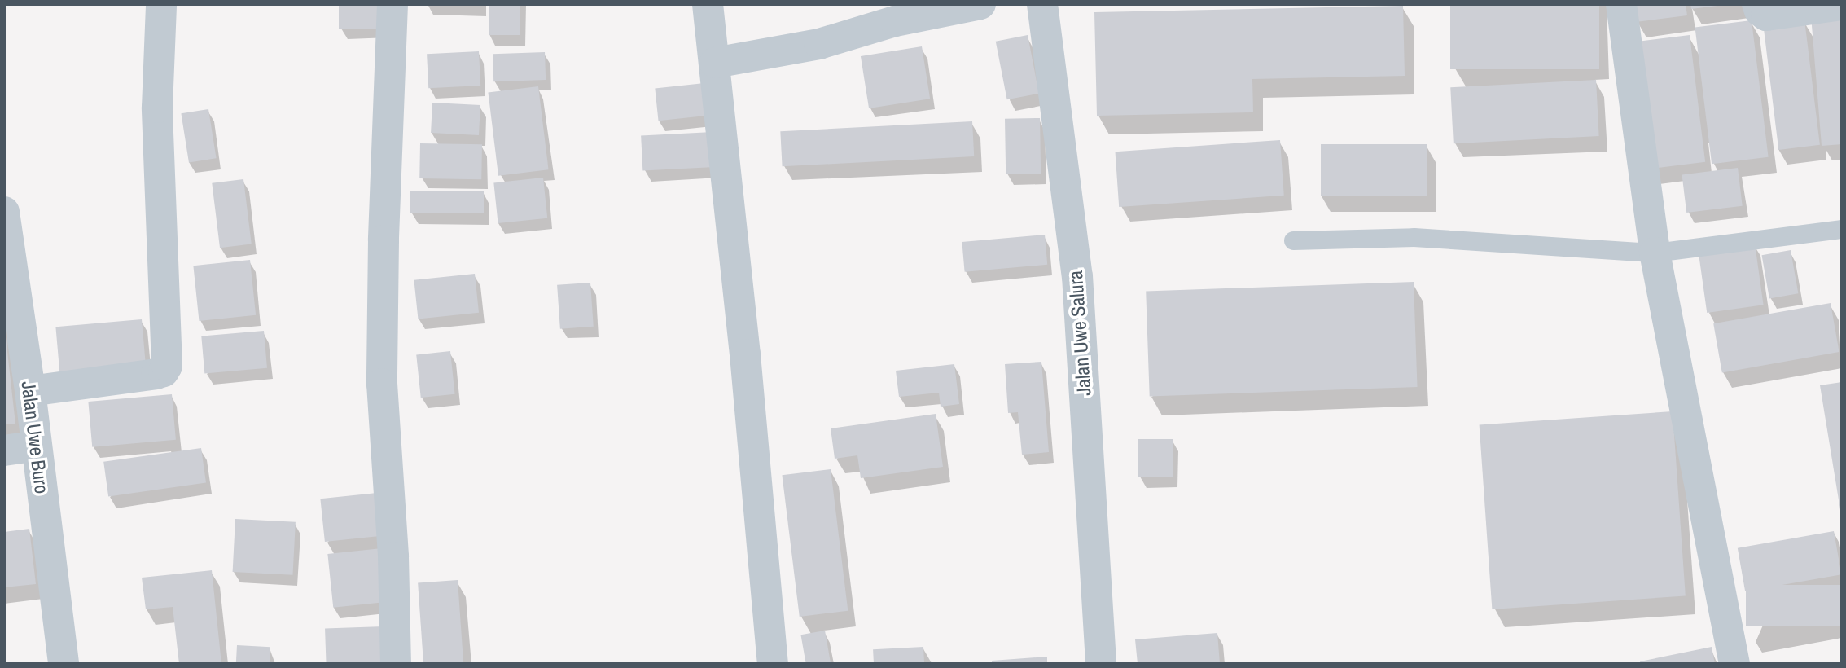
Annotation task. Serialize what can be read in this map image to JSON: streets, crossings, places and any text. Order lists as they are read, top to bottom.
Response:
{
  "streets": {
    "street": ["Jalan Uwe Salura", "Jalan Uwe Buro"]
  }
}
